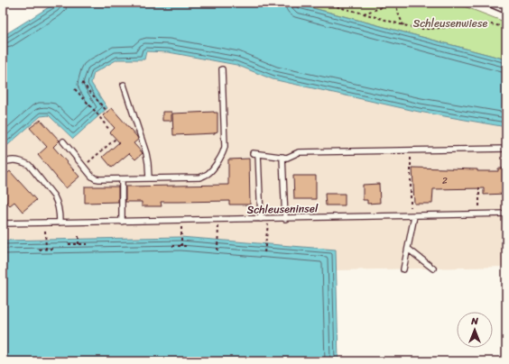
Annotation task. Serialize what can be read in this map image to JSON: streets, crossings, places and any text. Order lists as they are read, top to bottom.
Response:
{
  "streets": {
    "lane": ["Schleuseninsel"]
  },
  "parks": ["Schleusenwiese"],
  "house_numbers": ["2"],
  "north": "top"
}
